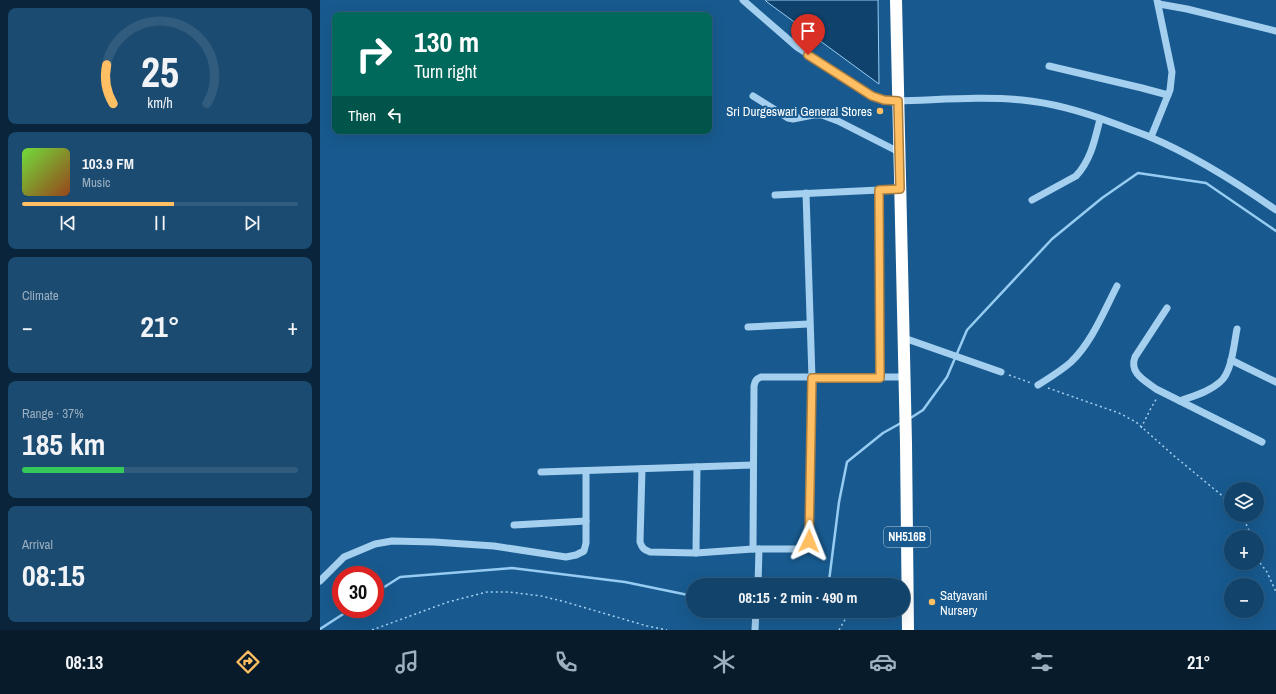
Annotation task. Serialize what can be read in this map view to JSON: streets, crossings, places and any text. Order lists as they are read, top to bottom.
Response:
{
  "streets": {
    "highway": ["NH516B"]
  },
  "places": ["Sri Durgeswari General Stores", "Satyavani Nursery"],
  "page": {
    "turn": ["130 m", "Turn right"],
    "then": "Then",
    "song": ["103.9 FM", "Music"],
    "tile": [
      "Climate",
      ["Range · 37%", "185 km"],
      ["Arrival", "08:15"]
    ],
    "heat": ["−", "21°", "+"],
    "map_buttons": ["+", "−"],
    "limit": "30",
    "trip": "08:15 · 2 min · 490 m",
    "tabs": ["08:13", "21°"],
    "gauge": ["25", "km/h"]
  }
}
